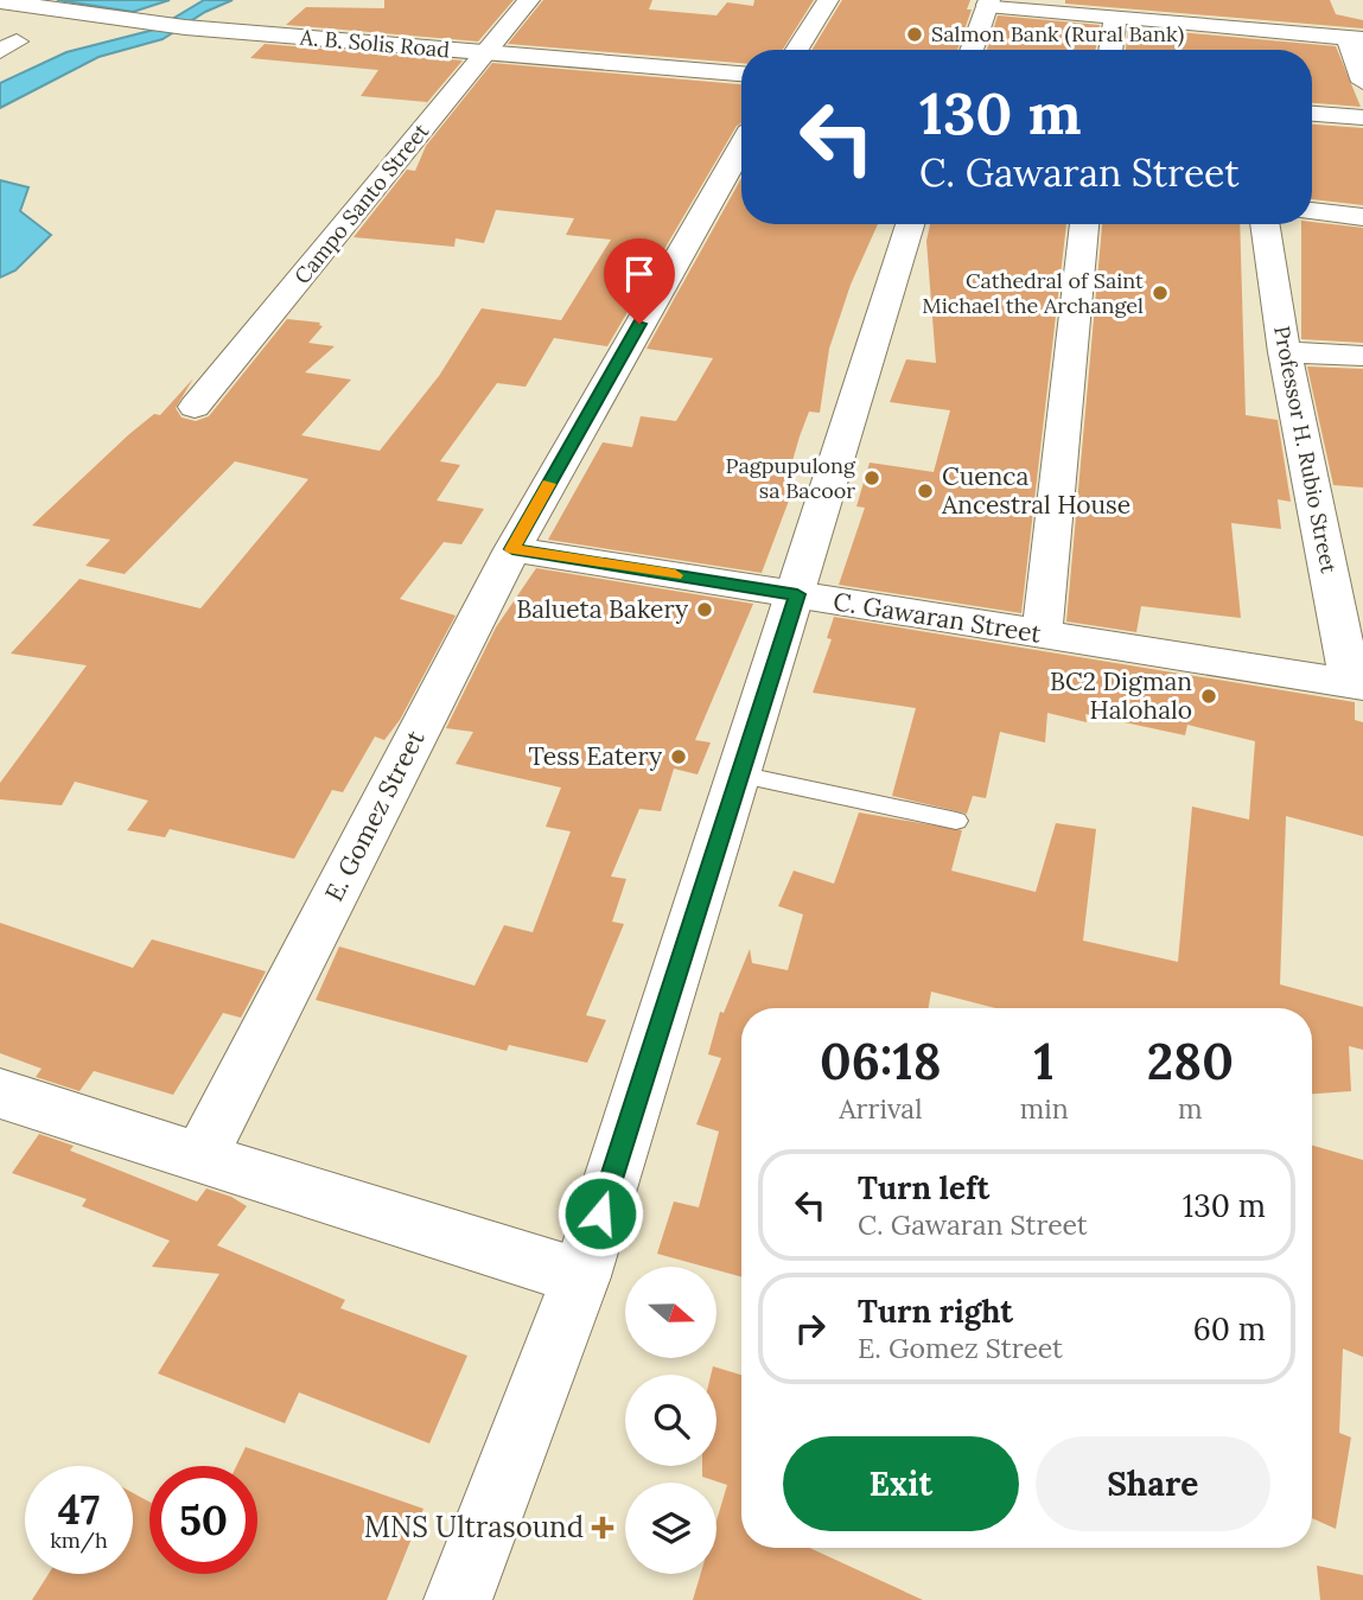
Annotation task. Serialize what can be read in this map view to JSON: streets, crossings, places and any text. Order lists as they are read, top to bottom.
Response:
{
  "streets": {
    "street": [
      "A. B. Solis Road",
      "Campo Santo Street",
      "Professor H. Rubio Street",
      "C. Gawaran Street",
      "E. Gomez Street"
    ]
  },
  "crossings": [
    ["A. B. Solis Road", "Campo Santo Street"],
    ["Professor H. Rubio Street", "C. Gawaran Street"],
    ["C. Gawaran Street", "E. Gomez Street"]
  ],
  "places": {
    "other": [
      "Salmon Bank (Rural Bank)",
      "Cathedral of Saint Michael the Archangel",
      "Pagpupulong sa Bacoor",
      "Cuenca Ancestral House",
      "Balueta Bakery",
      "BC2 Digman Halohalo",
      "Tess Eatery"
    ],
    "health": ["MNS Ultrasound"]
  },
  "north": "right",
  "page": {
    "turn": ["130 m", "C. Gawaran Street"],
    "eta": [
      "06:18",
      "Arrival",
      "1",
      "min",
      "280",
      "m"
    ],
    "list": [
      {
        "name": "Turn left",
        "note": "C. Gawaran Street",
        "value": "130 m"
      },
      {
        "name": "Turn right",
        "note": "E. Gomez Street",
        "value": "60 m"
      }
    ],
    "buttons": ["Exit", "Share"],
    "speed": "47 km/h",
    "limit": "50"
  }
}
